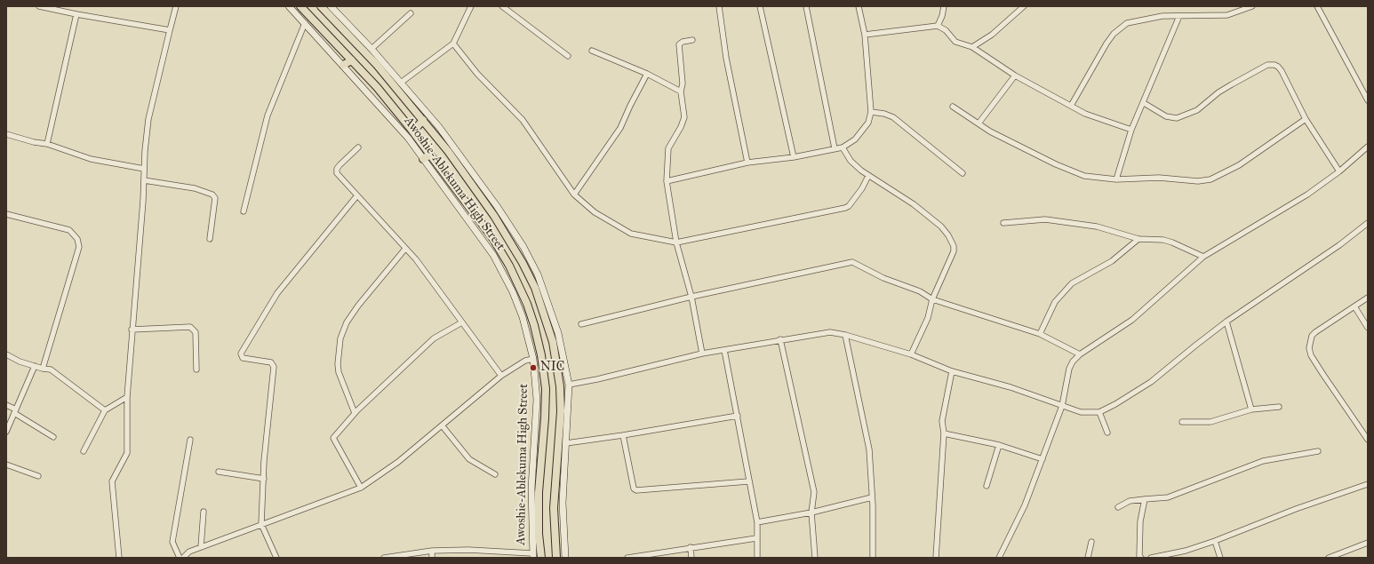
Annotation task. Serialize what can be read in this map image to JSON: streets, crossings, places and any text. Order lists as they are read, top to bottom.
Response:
{
  "streets": {
    "main road": ["Awoshie-Ablekuma High Street"]
  },
  "places": ["NIC"]
}
